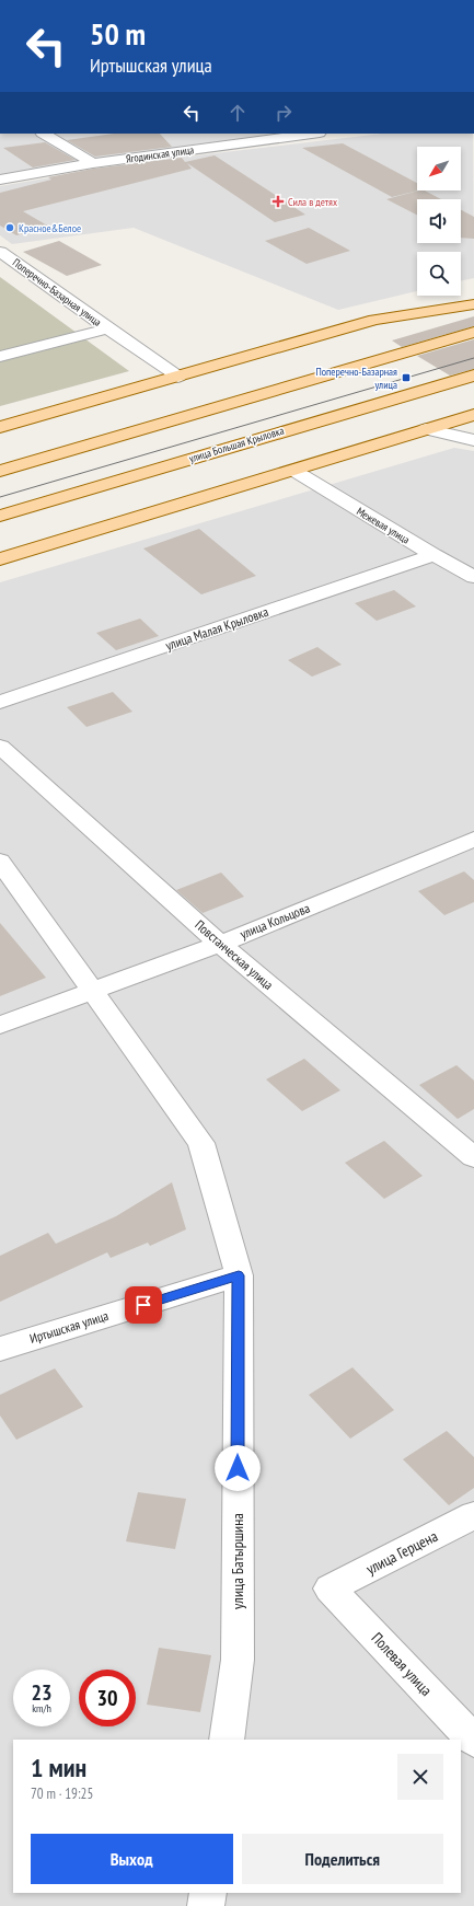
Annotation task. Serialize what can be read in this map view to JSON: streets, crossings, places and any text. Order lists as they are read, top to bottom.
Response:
{
  "streets": {
    "main road": ["улица Большая Крыловка"],
    "street": [
      "Ягодинская улица",
      "Поперечно-Базарная улица",
      "Межевая улица",
      "улица Малая Крыловка",
      "улица Кольцова",
      "Повстанческая улица",
      "Иртышская улица",
      "улица Герцена",
      "улица Батыршина",
      "Полевая улица"
    ]
  },
  "crossings": [
    ["Межевая улица", "улица Малая Крыловка"],
    ["улица Кольцова", "Повстанческая улица"],
    ["Иртышская улица", "улица Батыршина"],
    ["улица Герцена", "Полевая улица"]
  ],
  "places": {
    "health": ["Сила в детях"],
    "other": ["Красное&Белое"],
    "transit": ["Поперечно-Базарная улица"]
  },
  "north": "bottom left",
  "page": {
    "turn": ["50 m", "Иртышская улица"],
    "speed": "23 km/h",
    "limit": "30",
    "heading": ["1 мин", "70 m · 19:25"],
    "buttons": ["Выход", "Поделиться"]
  }
}
